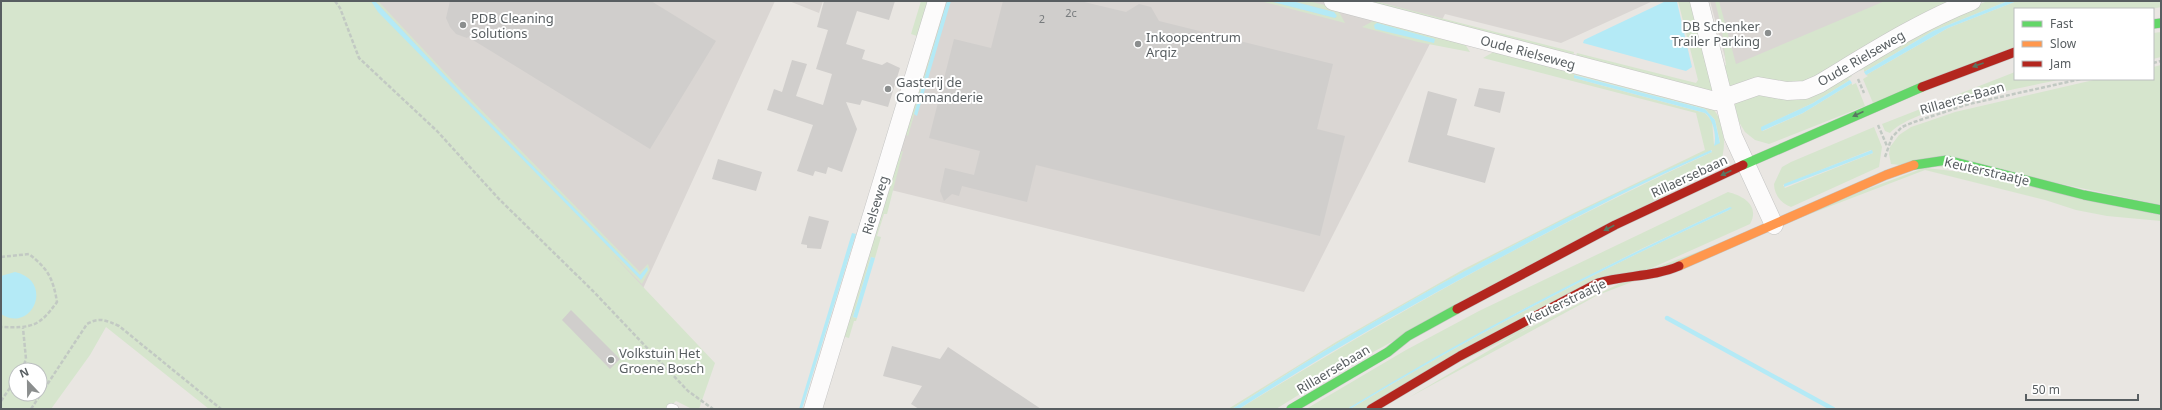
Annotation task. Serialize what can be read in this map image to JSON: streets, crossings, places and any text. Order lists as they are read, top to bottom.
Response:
{
  "streets": {
    "street": [
      "Oude Rielseweg",
      "Keuterstraatje",
      "Rillaersebaan",
      "Rielseweg"
    ],
    "path": ["Rillaerse-Baan"]
  },
  "crossings": [
    ["Rillaerse-Baan", "Keuterstraatje"]
  ],
  "one_way": ["Rillaersebaan"],
  "places": [
    "PDB Cleaning Solutions",
    "DB Schenker Trailer Parking",
    "Inkoopcentrum Arqiz",
    "Gasterij de Commanderie",
    "Volkstuin Het Groene Bosch"
  ],
  "house_numbers": ["2c", "2"],
  "legend": ["Fast", "Slow", "Jam"],
  "scale_bar": "50 m",
  "north": "top"
}
